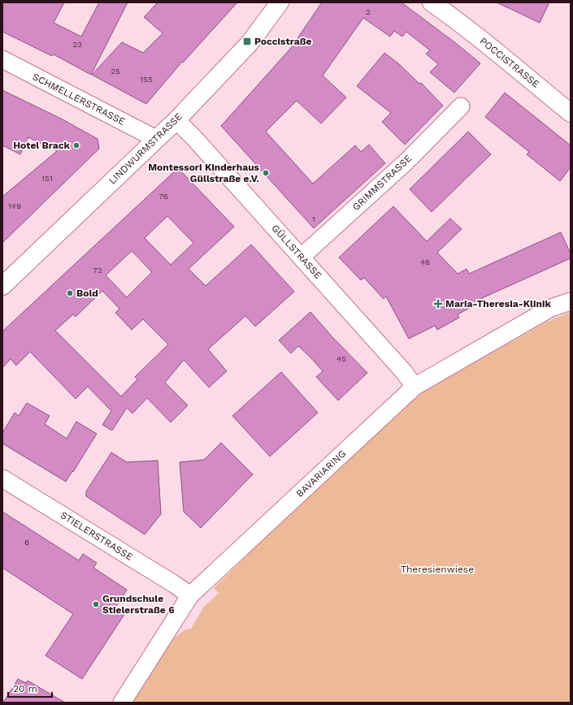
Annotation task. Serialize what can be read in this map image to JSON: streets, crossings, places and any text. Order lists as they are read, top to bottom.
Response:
{
  "streets": {
    "main road": ["POCCISTRASSE", "LINDWURMSTRASSE"],
    "street": [
      "SCHMELLERSTRASSE",
      "GRIMMSTRASSE",
      "GÜLLSTRASSE",
      "BAVARIARING",
      "STIELERSTRASSE"
    ]
  },
  "crossings": [
    ["SCHMELLERSTRASSE", "LINDWURMSTRASSE"],
    ["LINDWURMSTRASSE", "GÜLLSTRASSE"],
    ["GRIMMSTRASSE", "GÜLLSTRASSE"],
    ["GÜLLSTRASSE", "BAVARIARING"],
    ["BAVARIARING", "STIELERSTRASSE"]
  ],
  "parks": ["Theresienwiese"],
  "places": {
    "transit": ["Poccistraße"],
    "other": [
      "Hotel Brack",
      "Montessori Kinderhaus Güllstraße e.V.",
      "Bold",
      "Grundschule Stielerstraße 6"
    ],
    "health": ["Maria-Theresia-Klinik"]
  },
  "house_numbers": [
    "2",
    "23",
    "25",
    "155",
    "151",
    "76",
    "149",
    "1",
    "46",
    "72",
    "45",
    "6"
  ],
  "scale_bar": "20 m"
}
